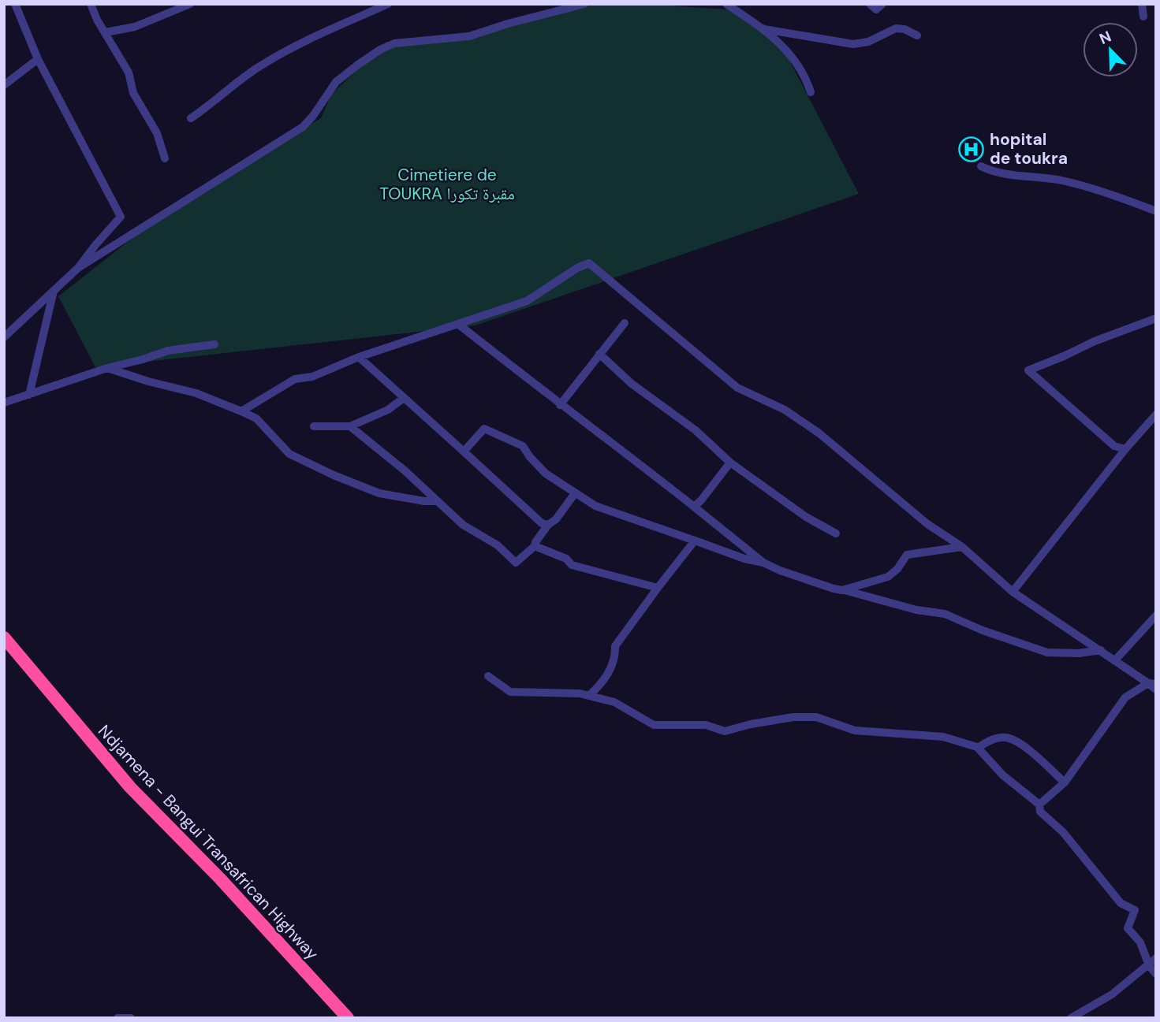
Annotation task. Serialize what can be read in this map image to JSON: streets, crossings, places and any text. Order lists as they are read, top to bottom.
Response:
{
  "streets": {
    "highway": ["Ndjamena - Bangui Transafrican Highway"]
  },
  "parks": ["Cimetiere de TOUKRA مقبرة تكورا"],
  "places": {
    "hospital": ["hopital de toukra"]
  },
  "north": "top left"
}
